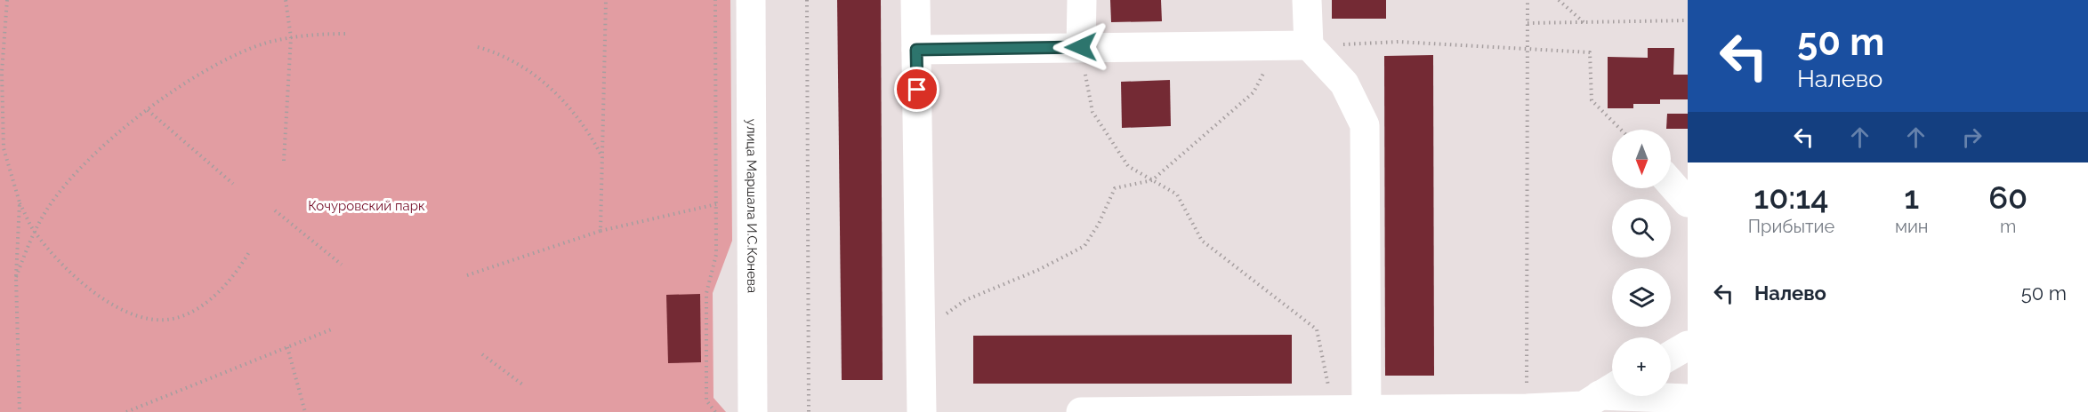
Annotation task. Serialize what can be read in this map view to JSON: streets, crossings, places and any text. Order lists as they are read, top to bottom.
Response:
{
  "streets": {
    "main road": ["улица Маршала И.С.Конева"]
  },
  "parks": ["Кочуровский парк"],
  "north": "bottom",
  "page": {
    "turn": ["50 m", "Налево"],
    "map_buttons": "+",
    "eta": [
      "10:14",
      "Прибытие",
      "1",
      "мин",
      "60",
      "m"
    ],
    "list": [
      {
        "name": "Налево",
        "value": "50 m"
      }
    ]
  }
}
